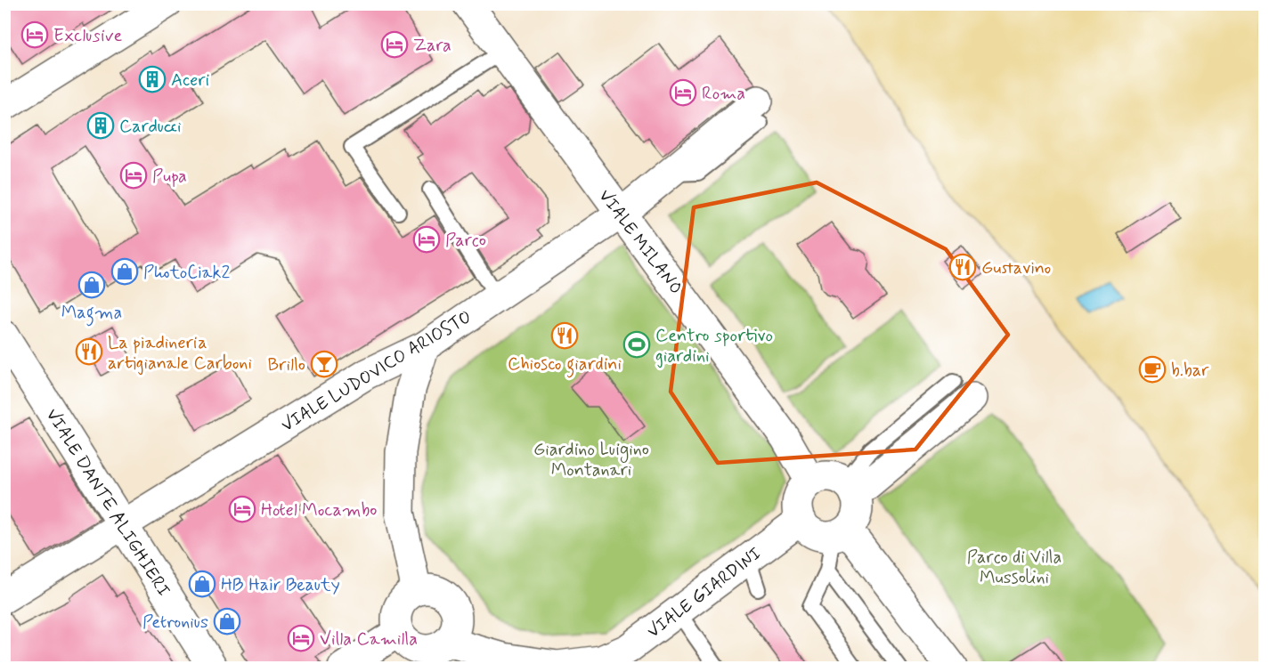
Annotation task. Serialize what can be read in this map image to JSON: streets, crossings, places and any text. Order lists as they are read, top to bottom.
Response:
{
  "streets": {
    "street": [
      "VIALE MILANO",
      "VIALE LUDOVICO ARIOSTO",
      "VIALE DANTE ALIGHIERI",
      "VIALE GIARDINI"
    ]
  },
  "crossings": [
    ["VIALE MILANO", "VIALE LUDOVICO ARIOSTO"],
    ["VIALE MILANO", "VIALE GIARDINI"],
    ["VIALE LUDOVICO ARIOSTO", "VIALE DANTE ALIGHIERI"]
  ],
  "parks": ["Giardino Luigino Montanari", "Parco di Villa Mussolini"],
  "places": {
    "hotel": [
      "Exclusive",
      "Zara",
      "Roma",
      "Pupa",
      "Parco",
      "Hotel Mocambo",
      "Villa Camilla"
    ],
    "building": ["Aceri", "Carducci"],
    "restaurant": ["Gustavino", "Chiosco giardini", "La piadineria artigianale Carboni"],
    "shop": [
      "PhotoCiak2",
      "Magma",
      "HB Hair Beauty",
      "Petronius"
    ],
    "sports": ["Centro sportivo giardini"],
    "bar": ["Brillo"],
    "cafe": ["b.bar"]
  }
}
